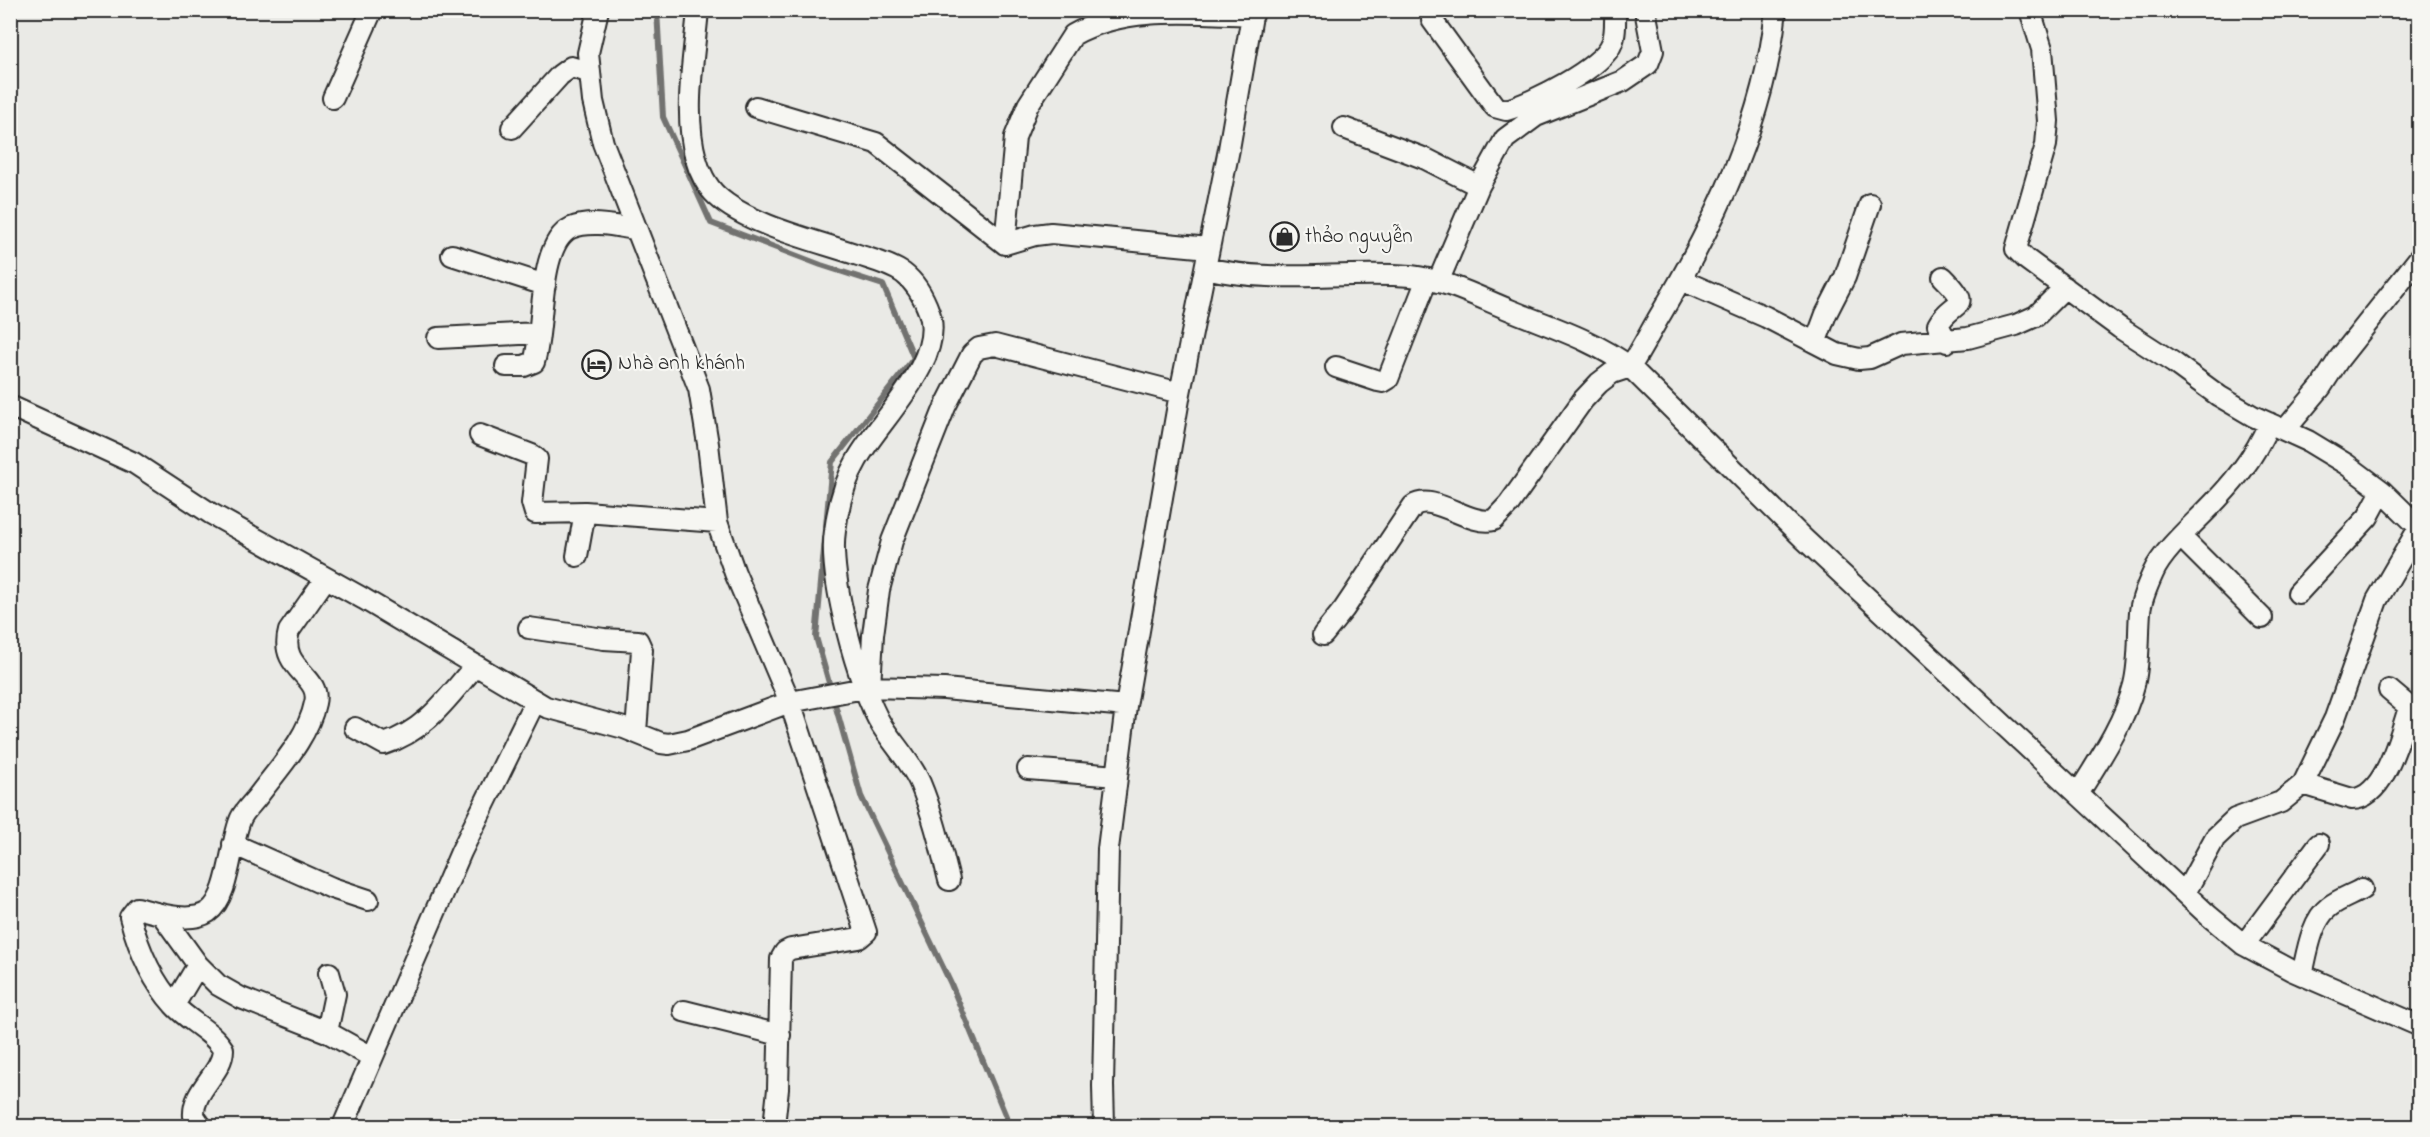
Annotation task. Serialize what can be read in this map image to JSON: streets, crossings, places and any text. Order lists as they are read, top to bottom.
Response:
{
  "places": {
    "shop": ["thảo nguyễn"],
    "hotel": ["Nhà anh khánh"]
  }
}
